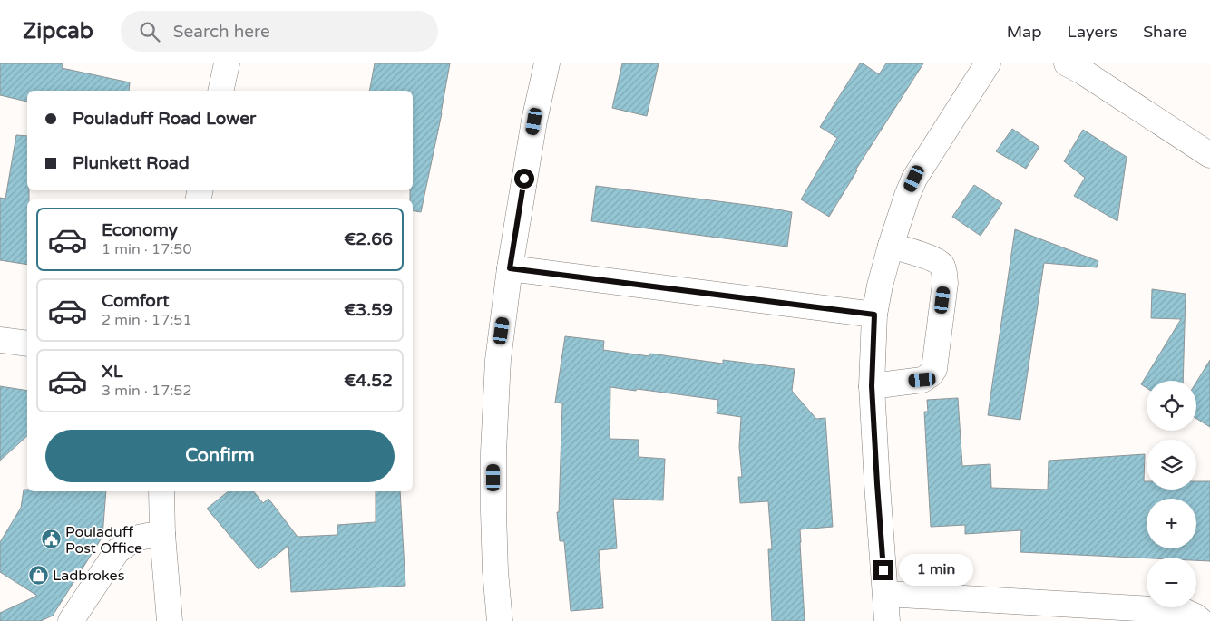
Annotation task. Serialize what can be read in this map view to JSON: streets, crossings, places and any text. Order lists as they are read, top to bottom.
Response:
{
  "places": {
    "public building": ["Pouladuff Post Office"],
    "shop": ["Ladbrokes"]
  },
  "page": {
    "header": "Zipcab",
    "search": "Search here",
    "nav": ["Map", "Layers", "Share"],
    "banner": ["Pouladuff Road Lower", "Plunkett Road"],
    "list": [
      {
        "name": "Economy",
        "note": "1 min · 17:50",
        "value": "€2.66"
      },
      {
        "name": "Comfort",
        "note": "2 min · 17:51",
        "value": "€3.59"
      },
      {
        "name": "XL",
        "note": "3 min · 17:52",
        "value": "€4.52"
      }
    ],
    "map_buttons": ["+", "−"],
    "buttons": "Confirm",
    "bubble": "1 min"
  }
}
